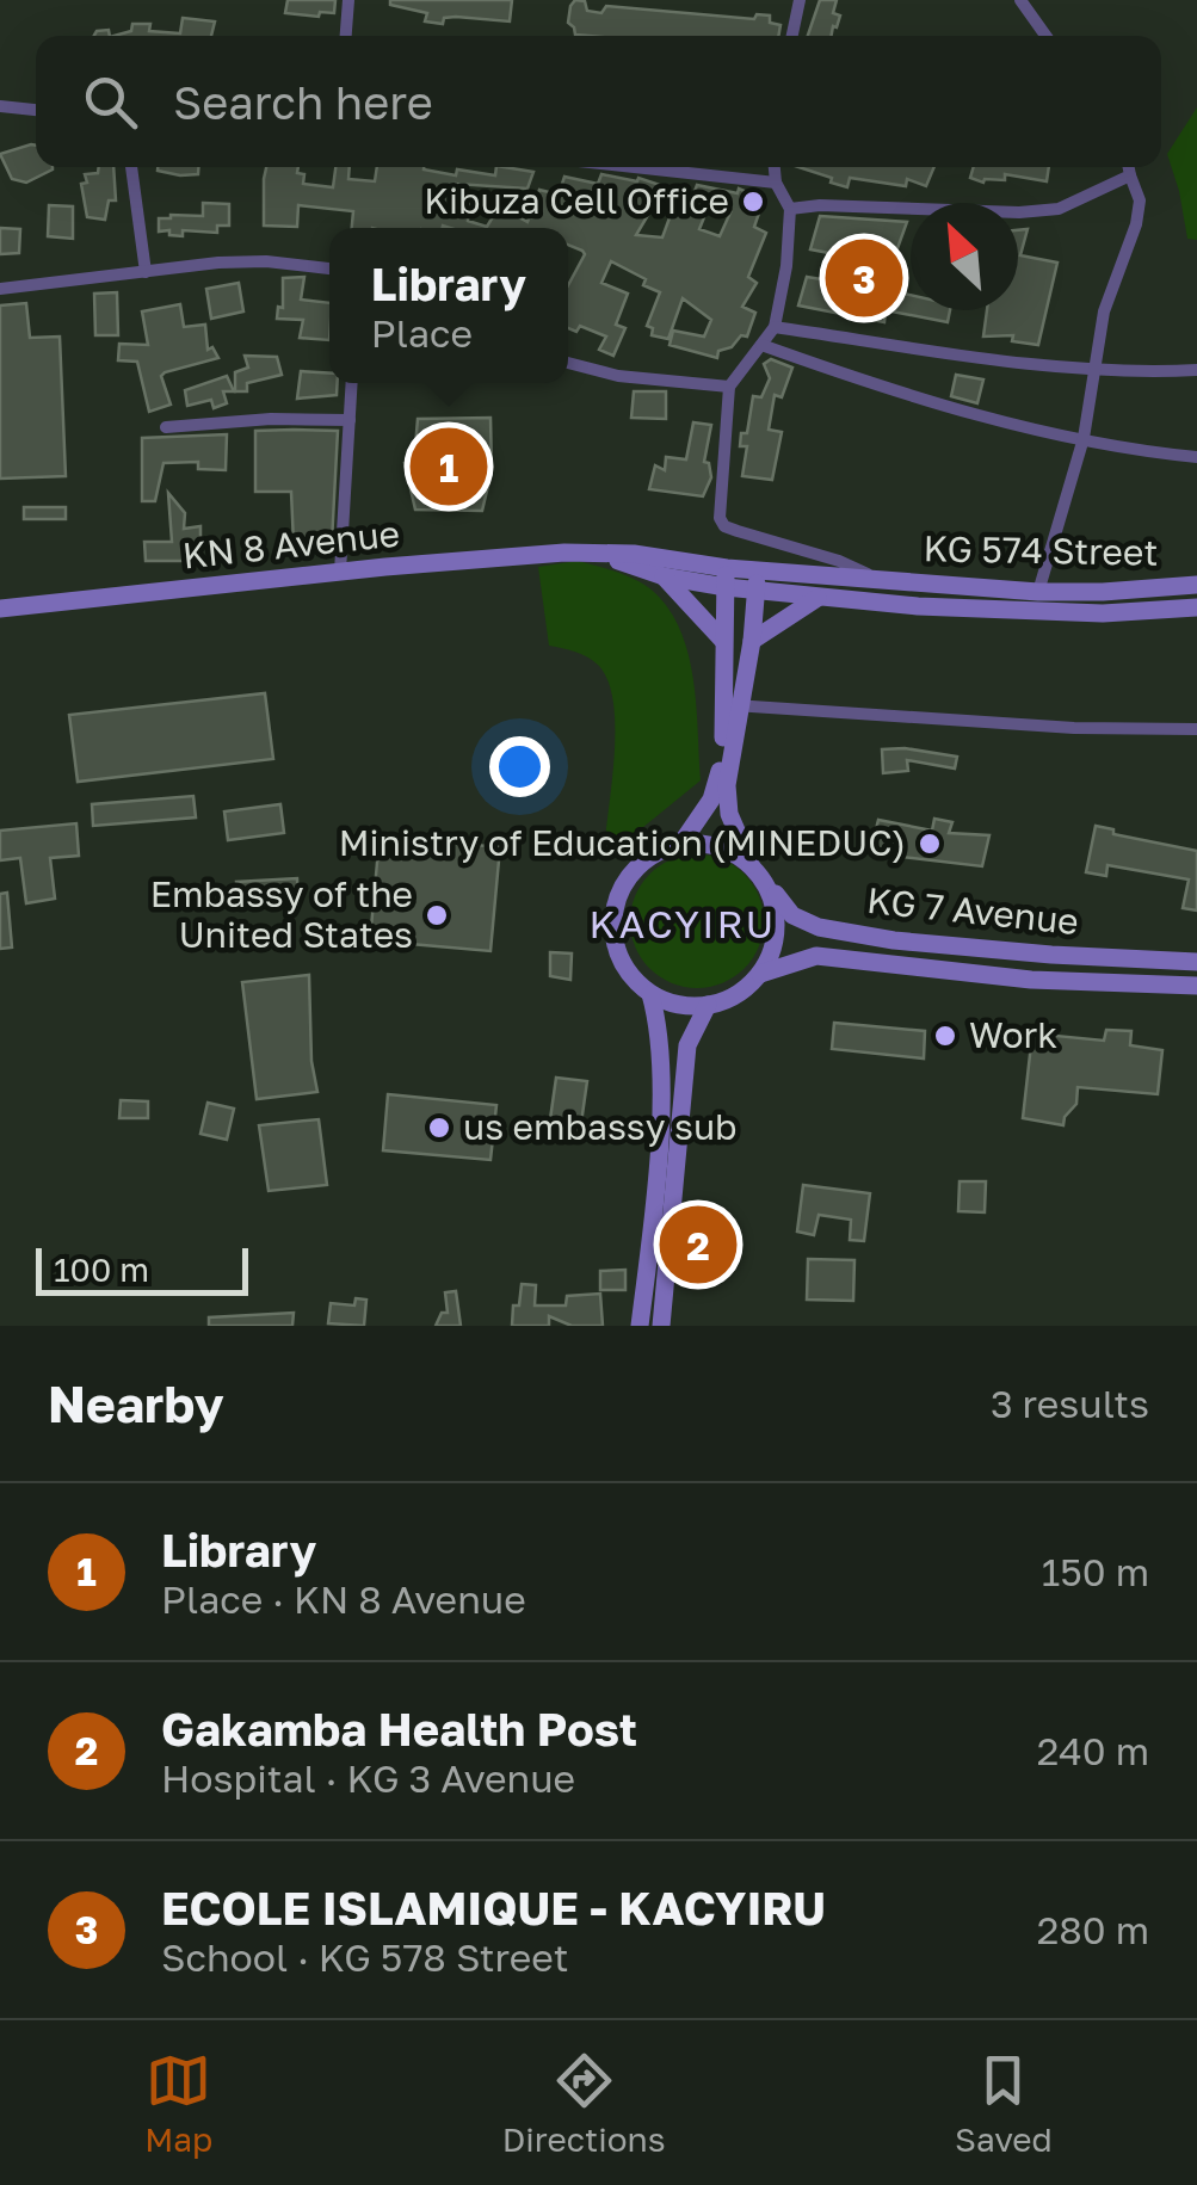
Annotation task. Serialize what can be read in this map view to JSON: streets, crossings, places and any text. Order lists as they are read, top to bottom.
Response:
{
  "streets": {
    "main road": ["KN 8 Avenue", "KG 574 Street", "KG 7 Avenue"]
  },
  "districts": ["KACYIRU"],
  "places": [
    "Kibuza Cell Office",
    "Ministry of Education (MINEDUC)",
    "Embassy of the United States",
    "Work",
    "us embassy sub"
  ],
  "scale_bar": "100 m",
  "north": "top left",
  "page": {
    "search": "Search here",
    "popup": ["Library", "Place"],
    "pins": ["3", "1", "2"],
    "scale": "100 m",
    "heading": ["Nearby", "3 results"],
    "list": [
      {
        "mark": "1",
        "name": "Library",
        "note": "Place · KN 8 Avenue",
        "value": "150 m"
      },
      {
        "mark": "2",
        "name": "Gakamba Health Post",
        "note": "Hospital · KG 3 Avenue",
        "value": "240 m"
      },
      {
        "mark": "3",
        "name": "ECOLE ISLAMIQUE - KACYIRU",
        "note": "School · KG 578 Street",
        "value": "280 m"
      }
    ],
    "nav": ["Map", "Directions", "Saved"]
  }
}
